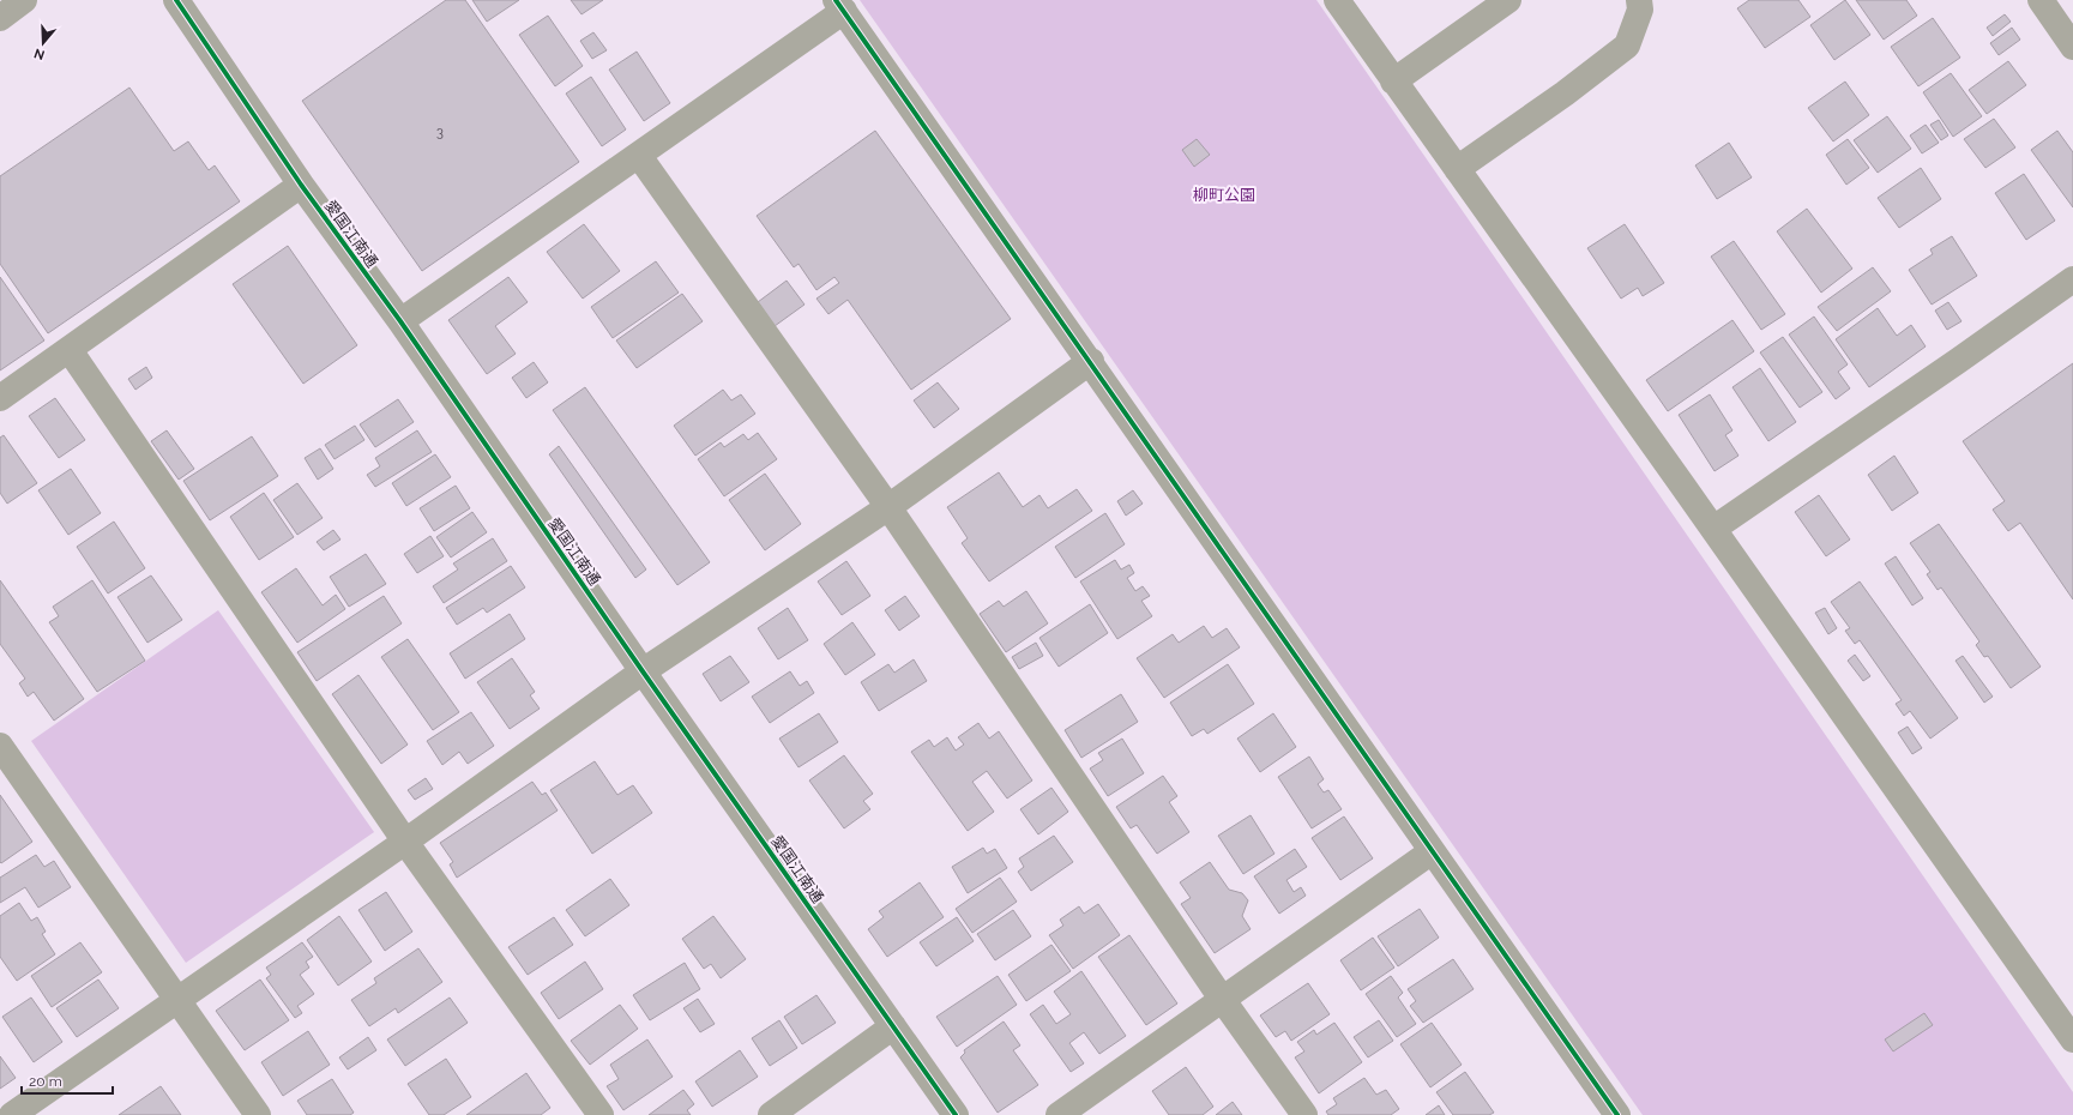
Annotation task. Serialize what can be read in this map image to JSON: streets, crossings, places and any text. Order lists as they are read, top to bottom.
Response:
{
  "streets": {
    "street": ["愛国江南通"]
  },
  "parks": ["柳町公園"],
  "house_numbers": ["3"],
  "scale_bar": "20 m",
  "north": "bottom"
}
